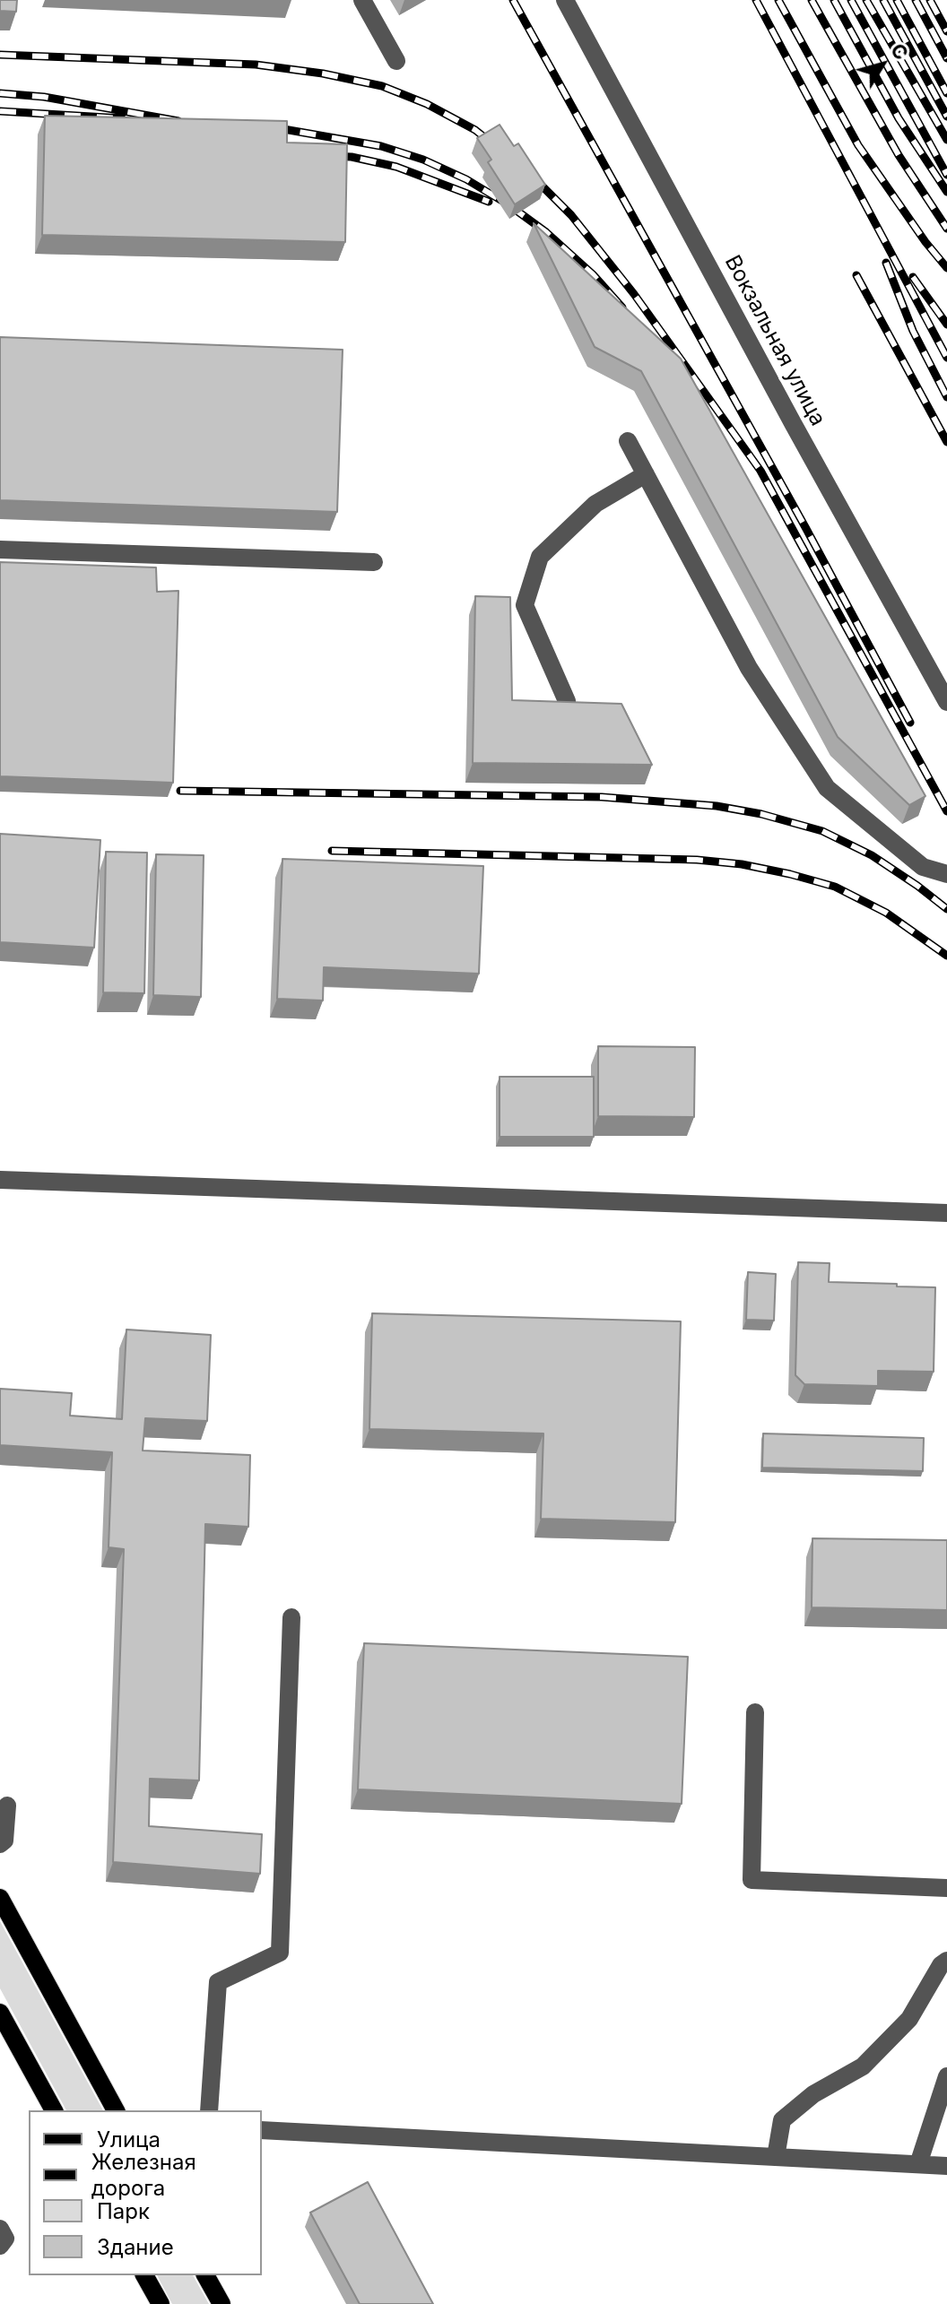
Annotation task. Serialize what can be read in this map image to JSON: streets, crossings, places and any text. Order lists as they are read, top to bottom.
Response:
{
  "streets": {
    "street": ["Вокзальная улица"]
  },
  "legend": [
    "Улица",
    "Железная дорога",
    "Парк",
    "Здание"
  ],
  "north": "top right"
}
